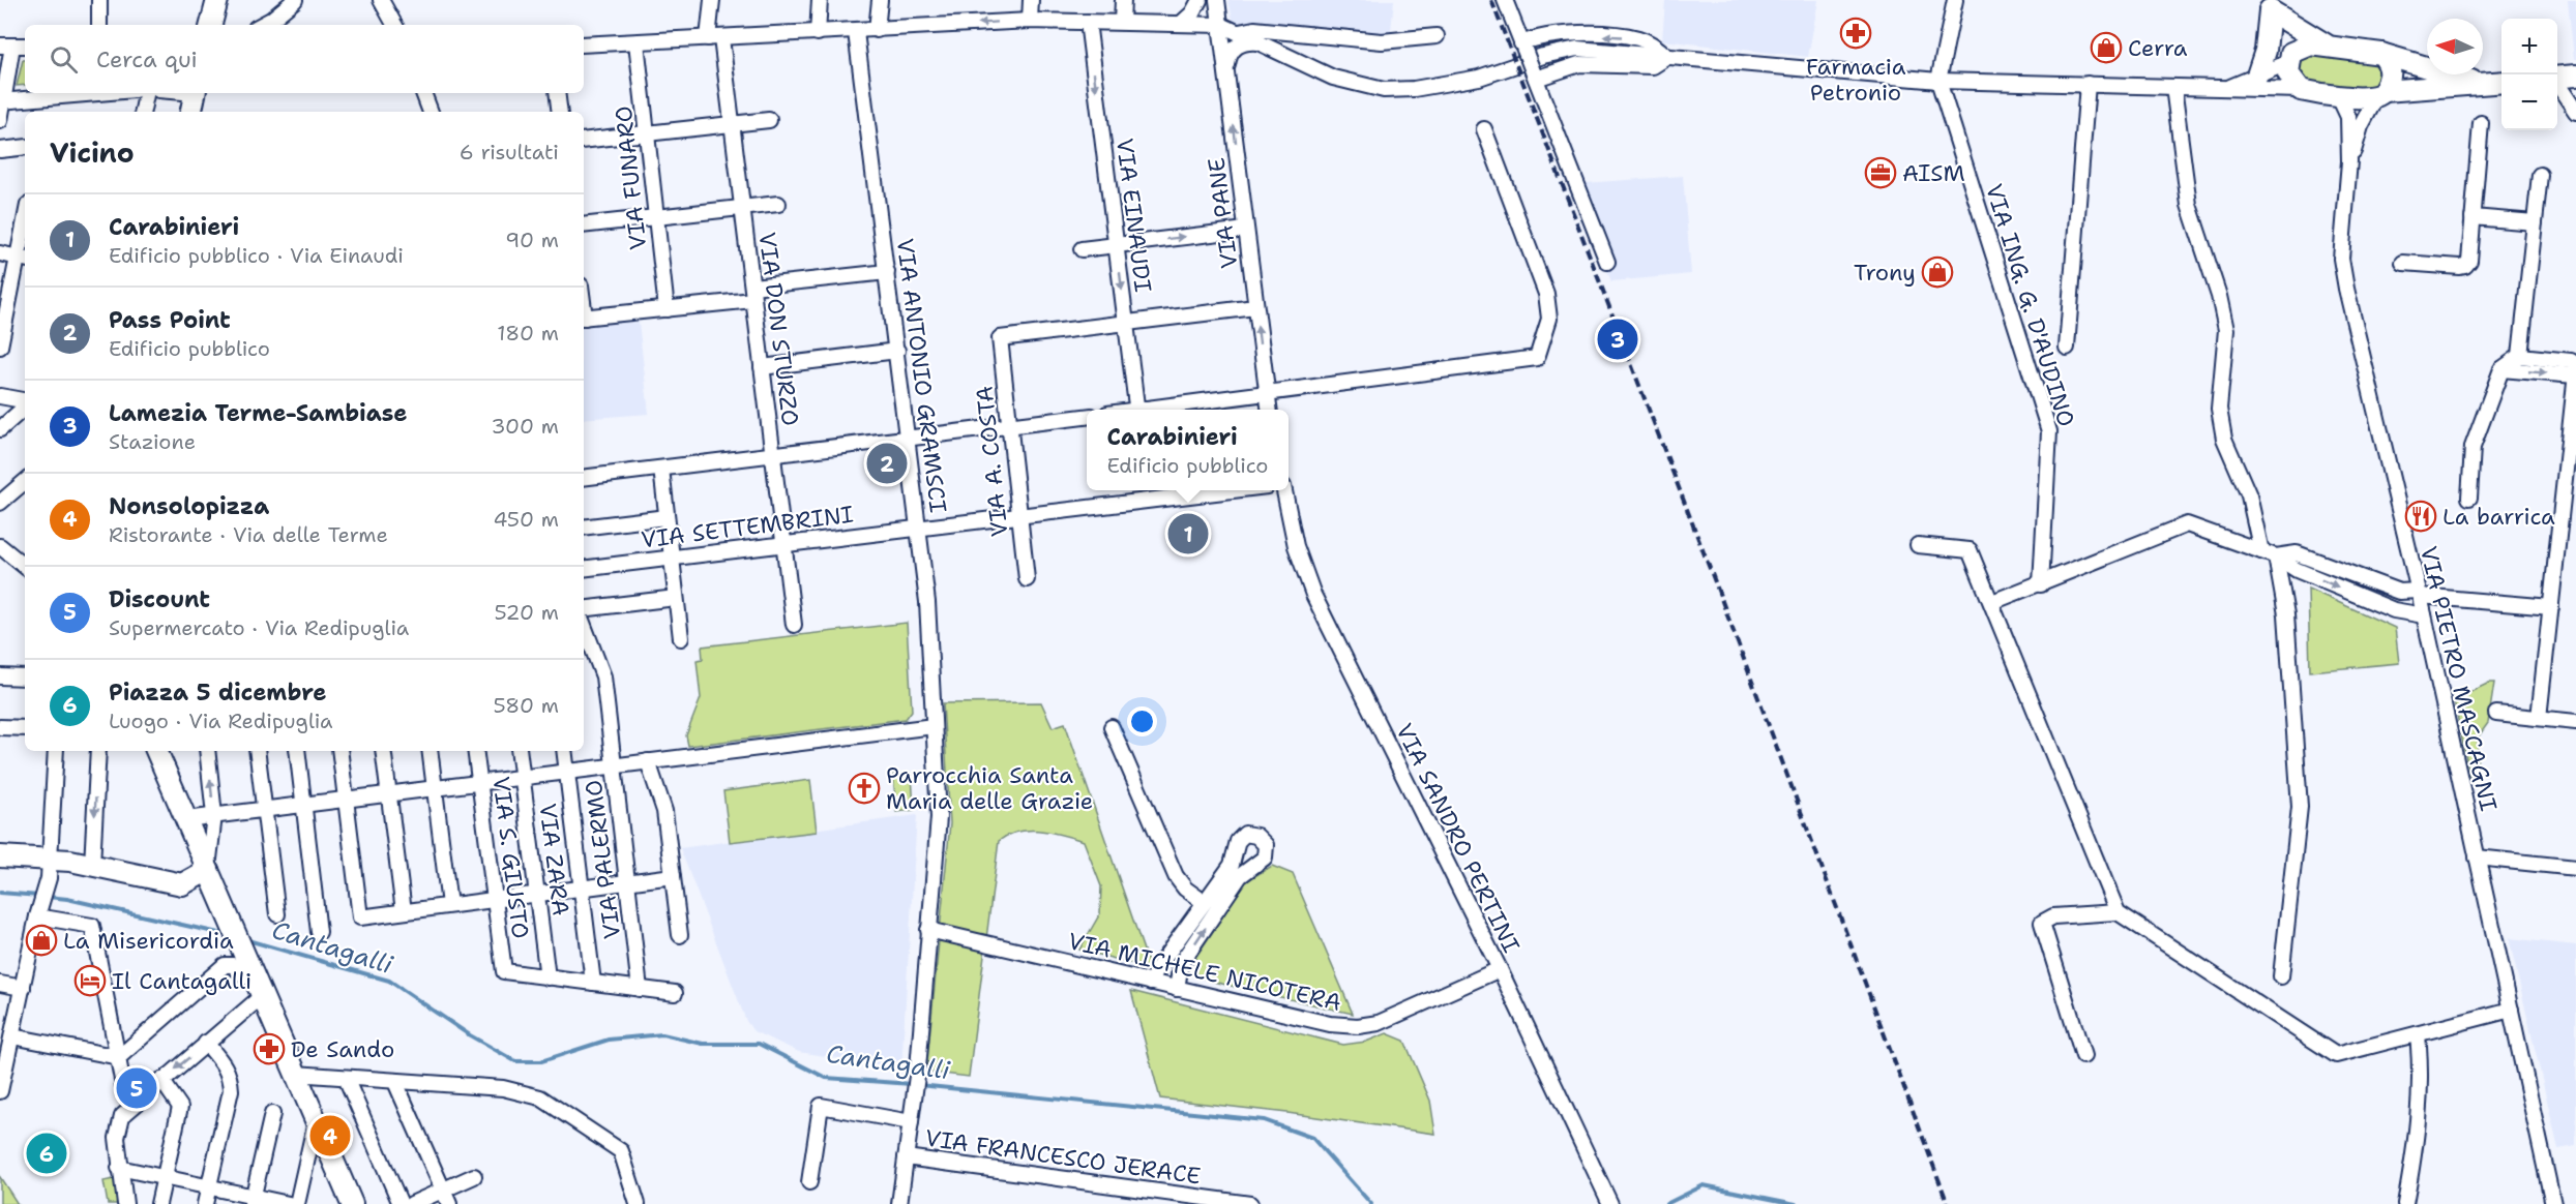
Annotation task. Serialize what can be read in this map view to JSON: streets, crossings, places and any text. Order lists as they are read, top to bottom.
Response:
{
  "streets": {
    "street": [
      "VIA FUNARO",
      "VIA PANE",
      "VIA EINAUDI",
      "VIA ING. G. D'AUDINO",
      "VIA DON STURZO",
      "VIA ANTONIO GRAMSCI",
      "VIA A. COSTA",
      "VIA SETTEMBRINI",
      "VIA PIETRO MASCAGNI",
      "VIA SANDRO PERTINI",
      "VIA S. GIUSTO",
      "VIA ZARA",
      "VIA PALERMO",
      "VIA MICHELE NICOTERA",
      "VIA FRANCESCO JERACE"
    ]
  },
  "crossings": [
    ["VIA EINAUDI", "VIA A. COSTA"],
    ["VIA DON STURZO", "VIA SETTEMBRINI"],
    ["VIA ANTONIO GRAMSCI", "VIA SETTEMBRINI"],
    ["VIA ANTONIO GRAMSCI", "VIA MICHELE NICOTERA"],
    ["VIA ANTONIO GRAMSCI", "VIA FRANCESCO JERACE"],
    ["VIA A. COSTA", "VIA SETTEMBRINI"],
    ["VIA SANDRO PERTINI", "VIA MICHELE NICOTERA"],
    ["VIA S. GIUSTO", "VIA ZARA"]
  ],
  "one_way": ["VIA PANE", "VIA EINAUDI"],
  "water": ["Cantagalli"],
  "places": {
    "pharmacy": ["Farmacia Petronio", "De Sando"],
    "shop": ["Cerra", "Trony", "La Misericordia"],
    "office": ["AISM"],
    "restaurant": ["La barrica"],
    "church": ["Parrocchia Santa Maria delle Grazie"],
    "hotel": ["Il Cantagalli"]
  },
  "north": "left",
  "page": {
    "map_buttons": ["+", "−"],
    "search": "Cerca qui",
    "heading": ["Vicino", "6 risultati"],
    "list": [
      {
        "mark": "1",
        "name": "Carabinieri",
        "note": "Edificio pubblico · Via Einaudi",
        "value": "90 m"
      },
      {
        "mark": "2",
        "name": "Pass Point",
        "note": "Edificio pubblico",
        "value": "180 m"
      },
      {
        "mark": "3",
        "name": "Lamezia Terme-Sambiase",
        "note": "Stazione",
        "value": "300 m"
      },
      {
        "mark": "4",
        "name": "Nonsolopizza",
        "note": "Ristorante · Via delle Terme",
        "value": "450 m"
      },
      {
        "mark": "5",
        "name": "Discount",
        "note": "Supermercato · Via Redipuglia",
        "value": "520 m"
      },
      {
        "mark": "6",
        "name": "Piazza 5 dicembre",
        "note": "Luogo · Via Redipuglia",
        "value": "580 m"
      }
    ],
    "pins": [
      "3",
      "2",
      "1",
      "5",
      "4",
      "6"
    ],
    "popup": ["Carabinieri", "Edificio pubblico"]
  }
}
